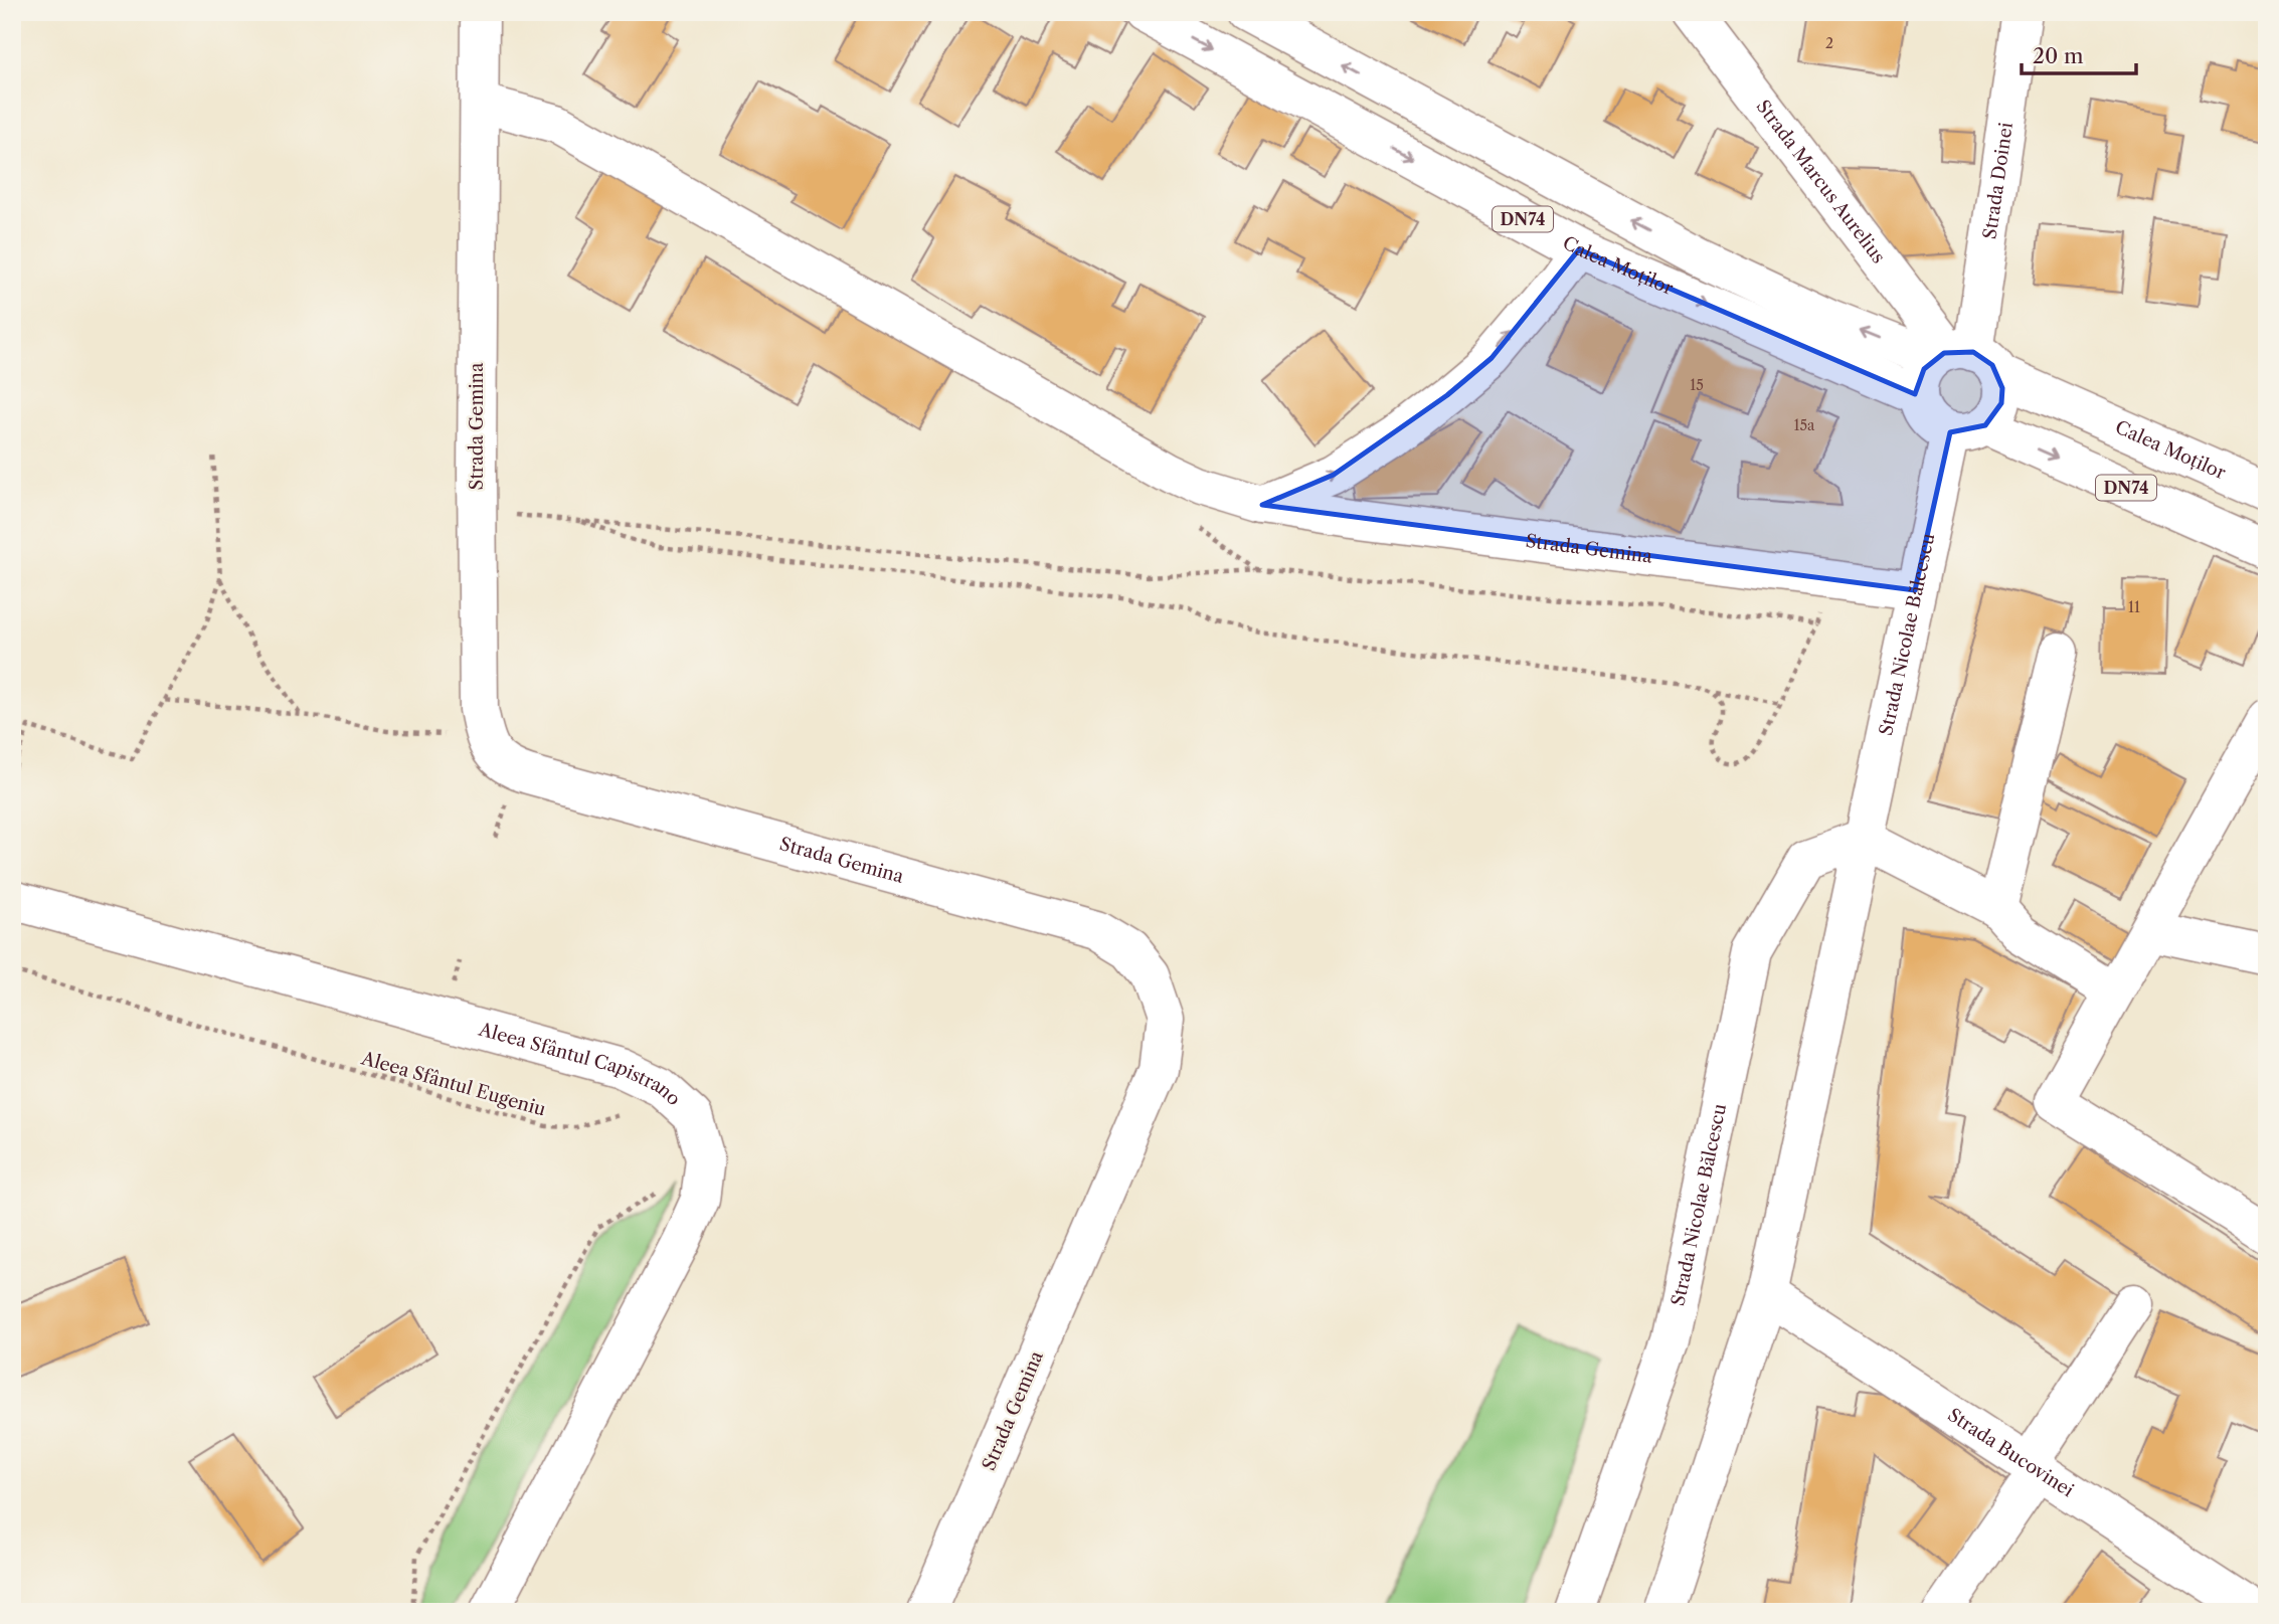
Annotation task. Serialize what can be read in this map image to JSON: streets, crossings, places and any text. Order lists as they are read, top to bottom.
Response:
{
  "streets": {
    "street": [
      "Strada Marcus Aurelius",
      "Strada Doinei",
      "DN74",
      "Calea Moților",
      "Strada Gemina",
      "Strada Nicolae Bălcescu",
      "Aleea Sfântul Capistrano",
      "Strada Bucovinei"
    ],
    "path": ["Aleea Sfântul Eugeniu"]
  },
  "crossings": [
    ["Strada Marcus Aurelius", "Strada Doinei"],
    ["Strada Marcus Aurelius", "DN74"],
    ["Strada Marcus Aurelius", "Calea Moților"],
    ["Strada Marcus Aurelius", "Strada Nicolae Bălcescu"],
    ["Strada Doinei", "DN74"],
    ["Strada Doinei", "Calea Moților"],
    ["Strada Doinei", "Strada Nicolae Bălcescu"],
    ["DN74", "Calea Moților"],
    ["DN74", "Strada Nicolae Bălcescu"],
    ["Calea Moților", "Strada Nicolae Bălcescu"],
    ["Strada Gemina", "Strada Nicolae Bălcescu"],
    ["Strada Nicolae Bălcescu", "Strada Bucovinei"]
  ],
  "house_numbers": [
    "2",
    "15",
    "15a",
    "11"
  ],
  "scale_bar": "20 m"
}
